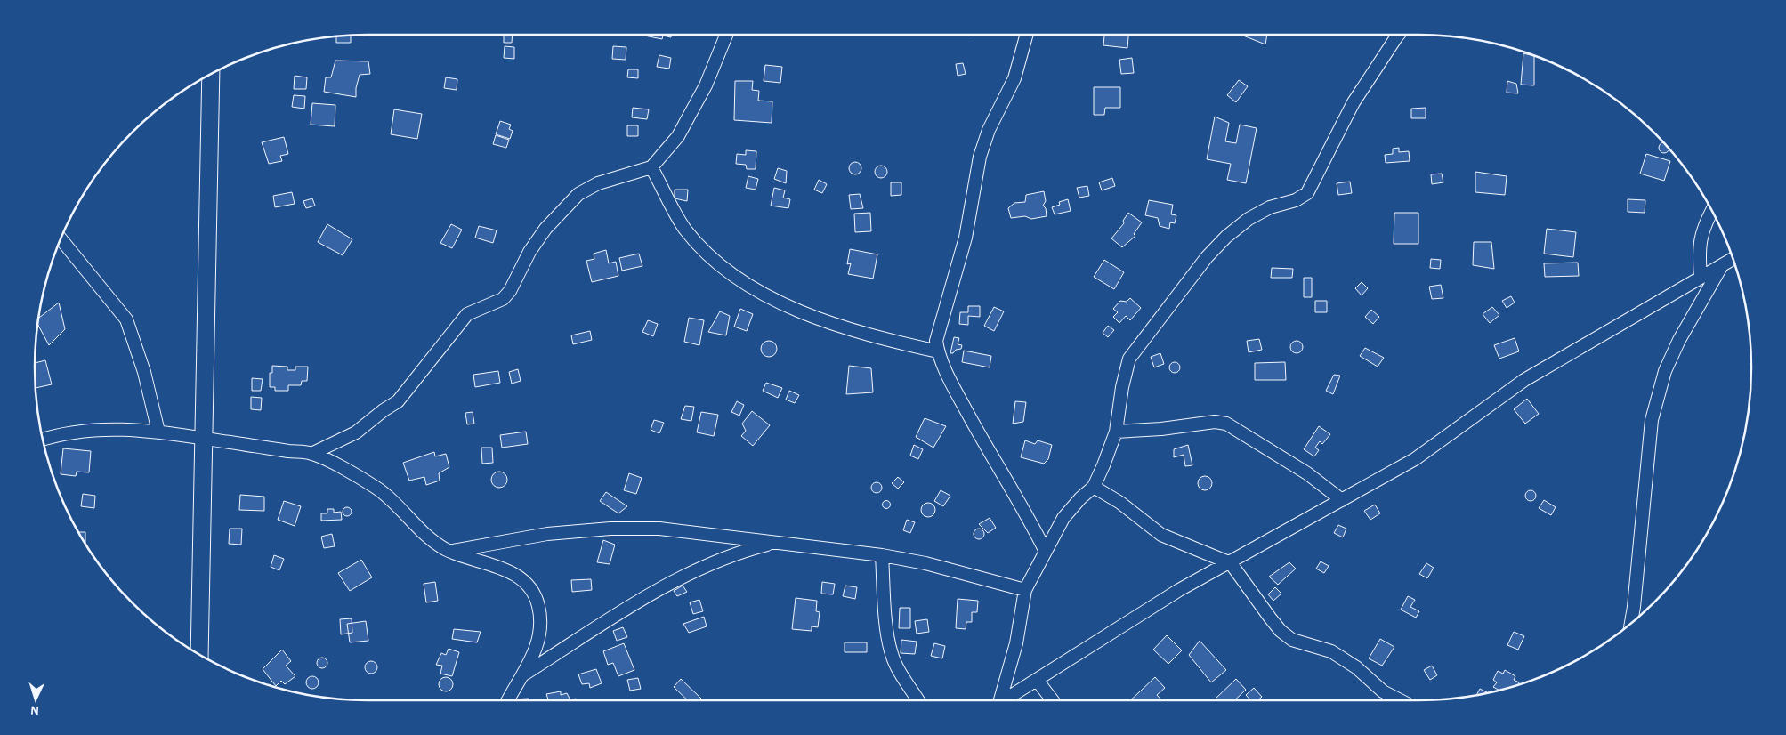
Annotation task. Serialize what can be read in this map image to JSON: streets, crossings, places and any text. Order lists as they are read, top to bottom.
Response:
{
  "north": "bottom"
}
